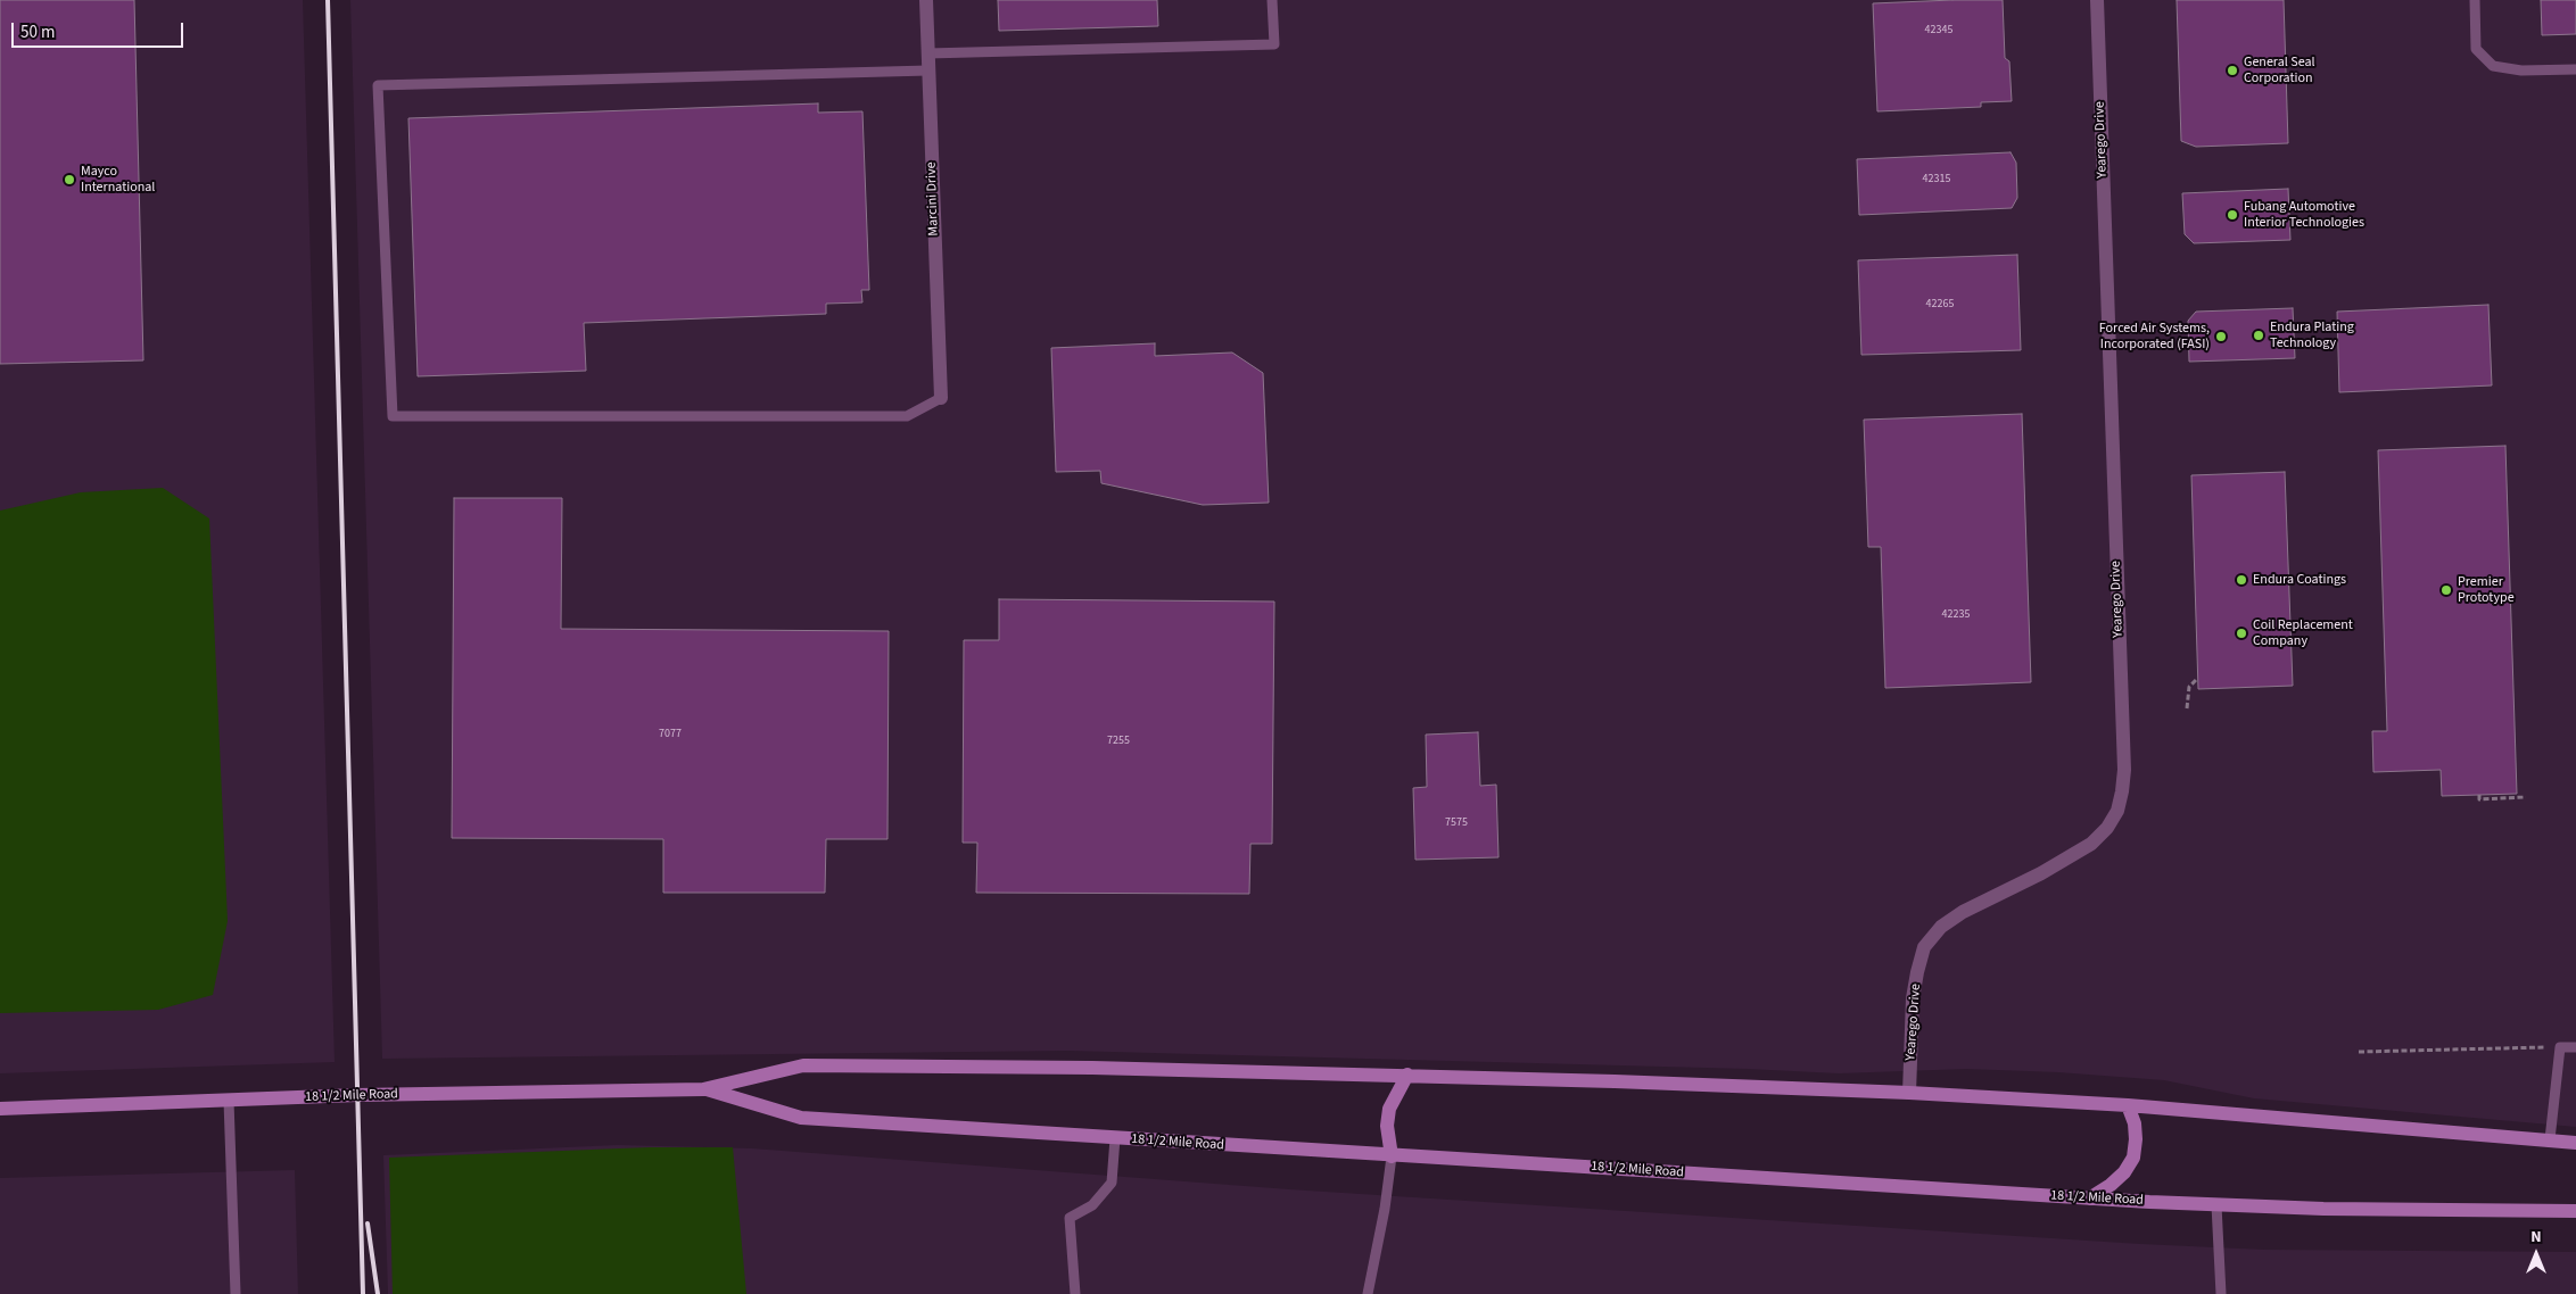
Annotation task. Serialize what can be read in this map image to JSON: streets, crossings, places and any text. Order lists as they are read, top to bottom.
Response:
{
  "streets": {
    "street": ["Yearego Drive", "Marcini Drive", "18 1/2 Mile Road"]
  },
  "crossings": [
    ["Yearego Drive", "18 1/2 Mile Road"]
  ],
  "places": [
    "General Seal Corporation",
    "Mayco International",
    "Fubang Automotive Interior Technologies",
    "Endura Plating Technology",
    "Forced Air Systems, Incorporated (FASI)",
    "Endura Coatings",
    "Premier Prototype",
    "Coil Replacement Company"
  ],
  "house_numbers": [
    "42345",
    "42315",
    "42265",
    "42235",
    "7077",
    "7255",
    "7575"
  ],
  "scale_bar": "50 m",
  "north": "top"
}
